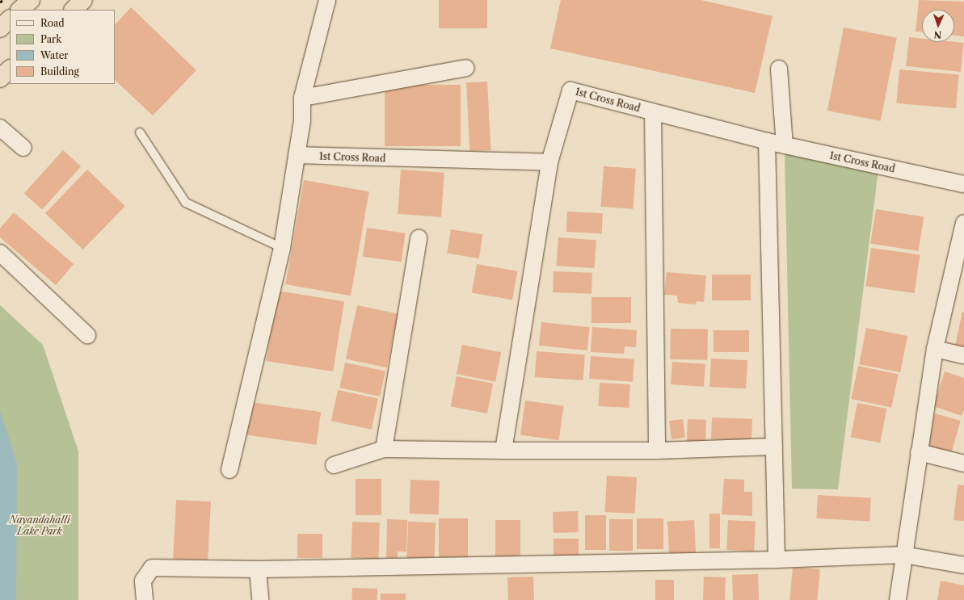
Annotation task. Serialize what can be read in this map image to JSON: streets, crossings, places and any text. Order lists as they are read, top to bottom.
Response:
{
  "streets": {
    "street": ["1st Cross Road"]
  },
  "parks": ["Nayandahalli Lake Park"],
  "legend": [
    "Road",
    "Park",
    "Water",
    "Building"
  ],
  "north": "bottom"
}
